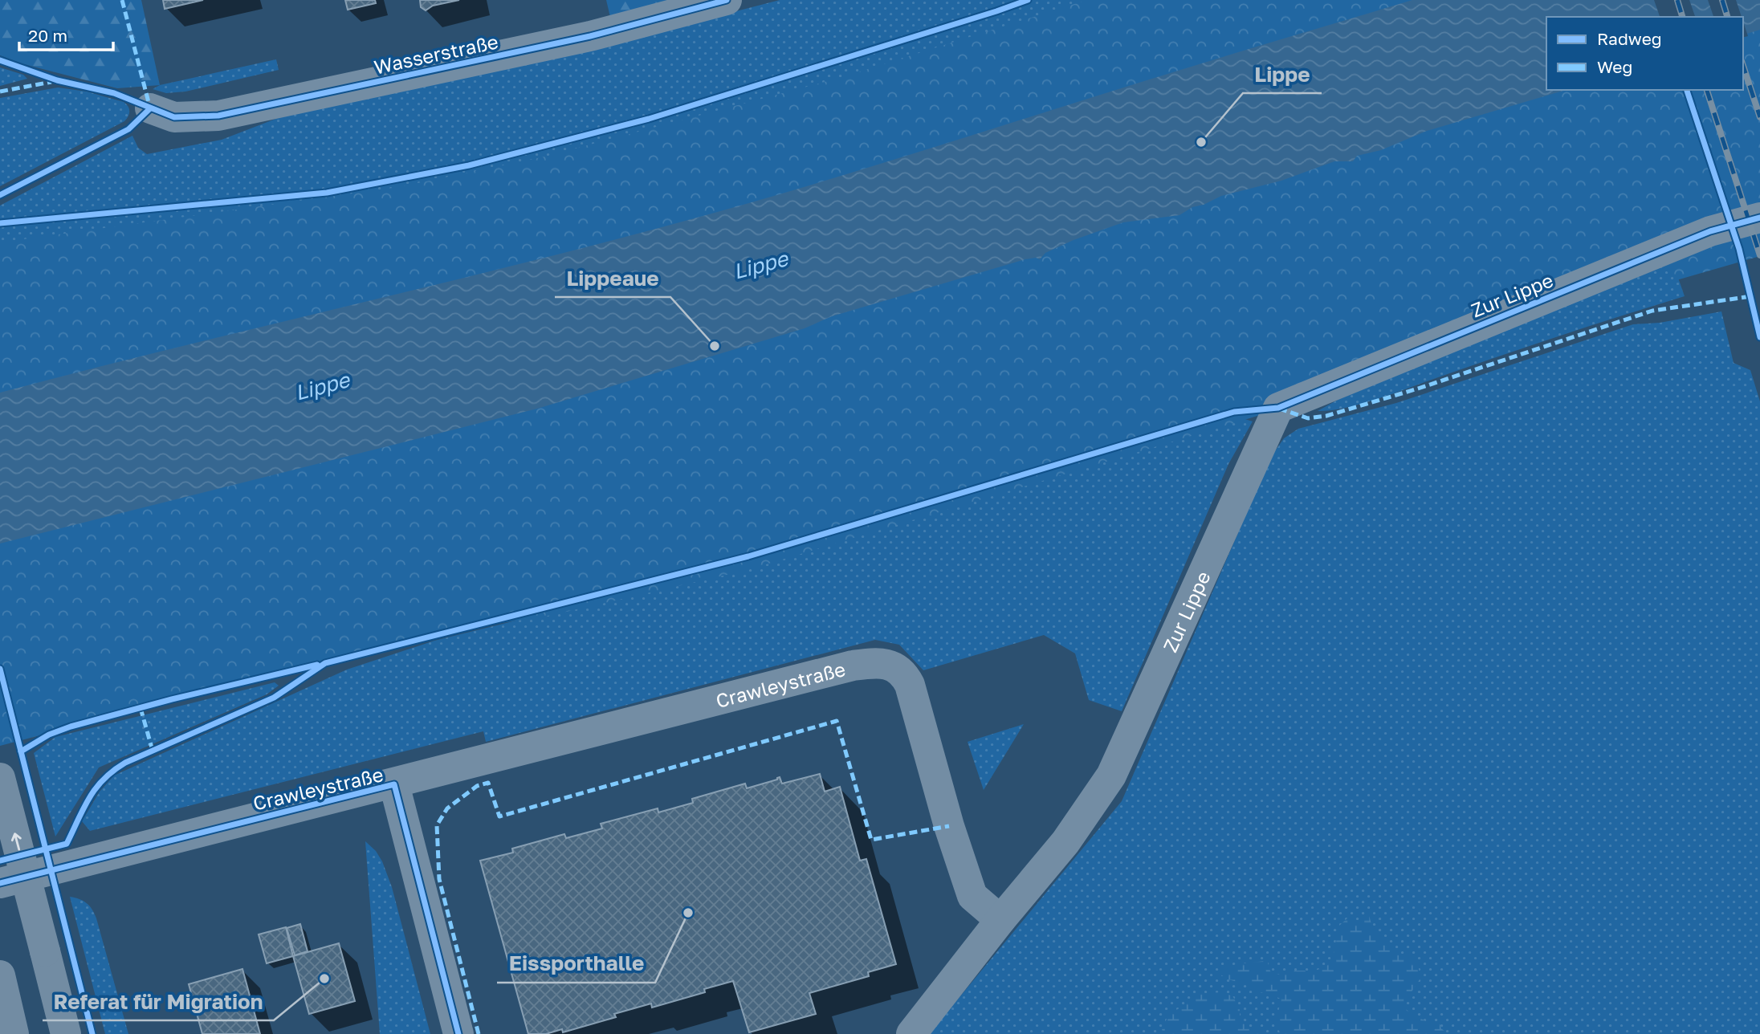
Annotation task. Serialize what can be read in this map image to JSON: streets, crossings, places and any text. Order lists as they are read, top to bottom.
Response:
{
  "streets": {
    "street": ["Wasserstraße", "Zur Lippe", "Crawleystraße"]
  },
  "crossings": [
    ["Zur Lippe", "Crawleystraße"]
  ],
  "water": ["Lippe"],
  "places": [
    "Lippe",
    "Lippeaue",
    "Eissporthalle",
    "Referat für Migration"
  ],
  "legend": ["Radweg", "Weg"],
  "scale_bar": "20 m"
}
